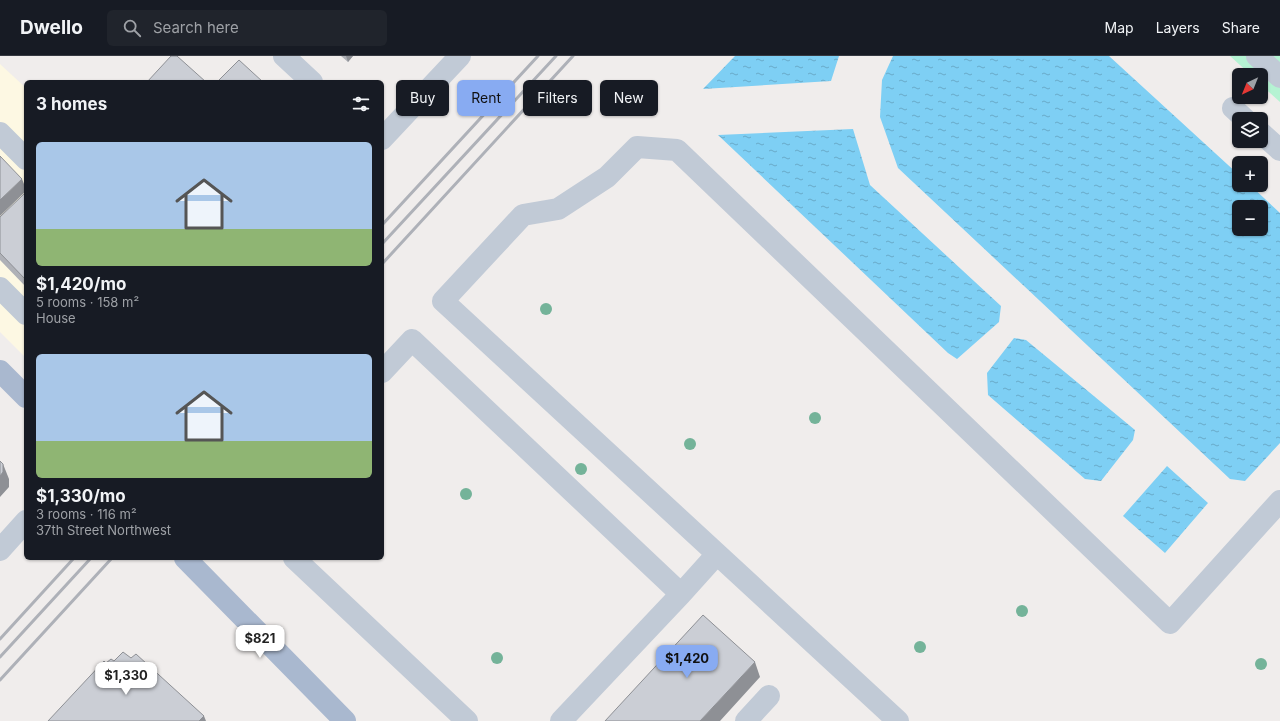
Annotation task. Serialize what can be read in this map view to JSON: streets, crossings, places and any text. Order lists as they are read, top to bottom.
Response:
{
  "north": "bottom left",
  "page": {
    "header": "Dwello",
    "search": "Search here",
    "nav": ["Map", "Layers", "Share"],
    "map_buttons": ["+", "−"],
    "chip": [
      "Buy",
      "Rent",
      "Filters",
      "New"
    ],
    "heading": "3 homes",
    "list": [
      {
        "name": "$1,420/mo",
        "note": "5 rooms · 158 m² · House"
      },
      {
        "name": "$1,330/mo",
        "note": "3 rooms · 116 m² · 37th Street Northwest"
      }
    ],
    "price": ["$821", "$1,420", "$1,330"]
  }
}
